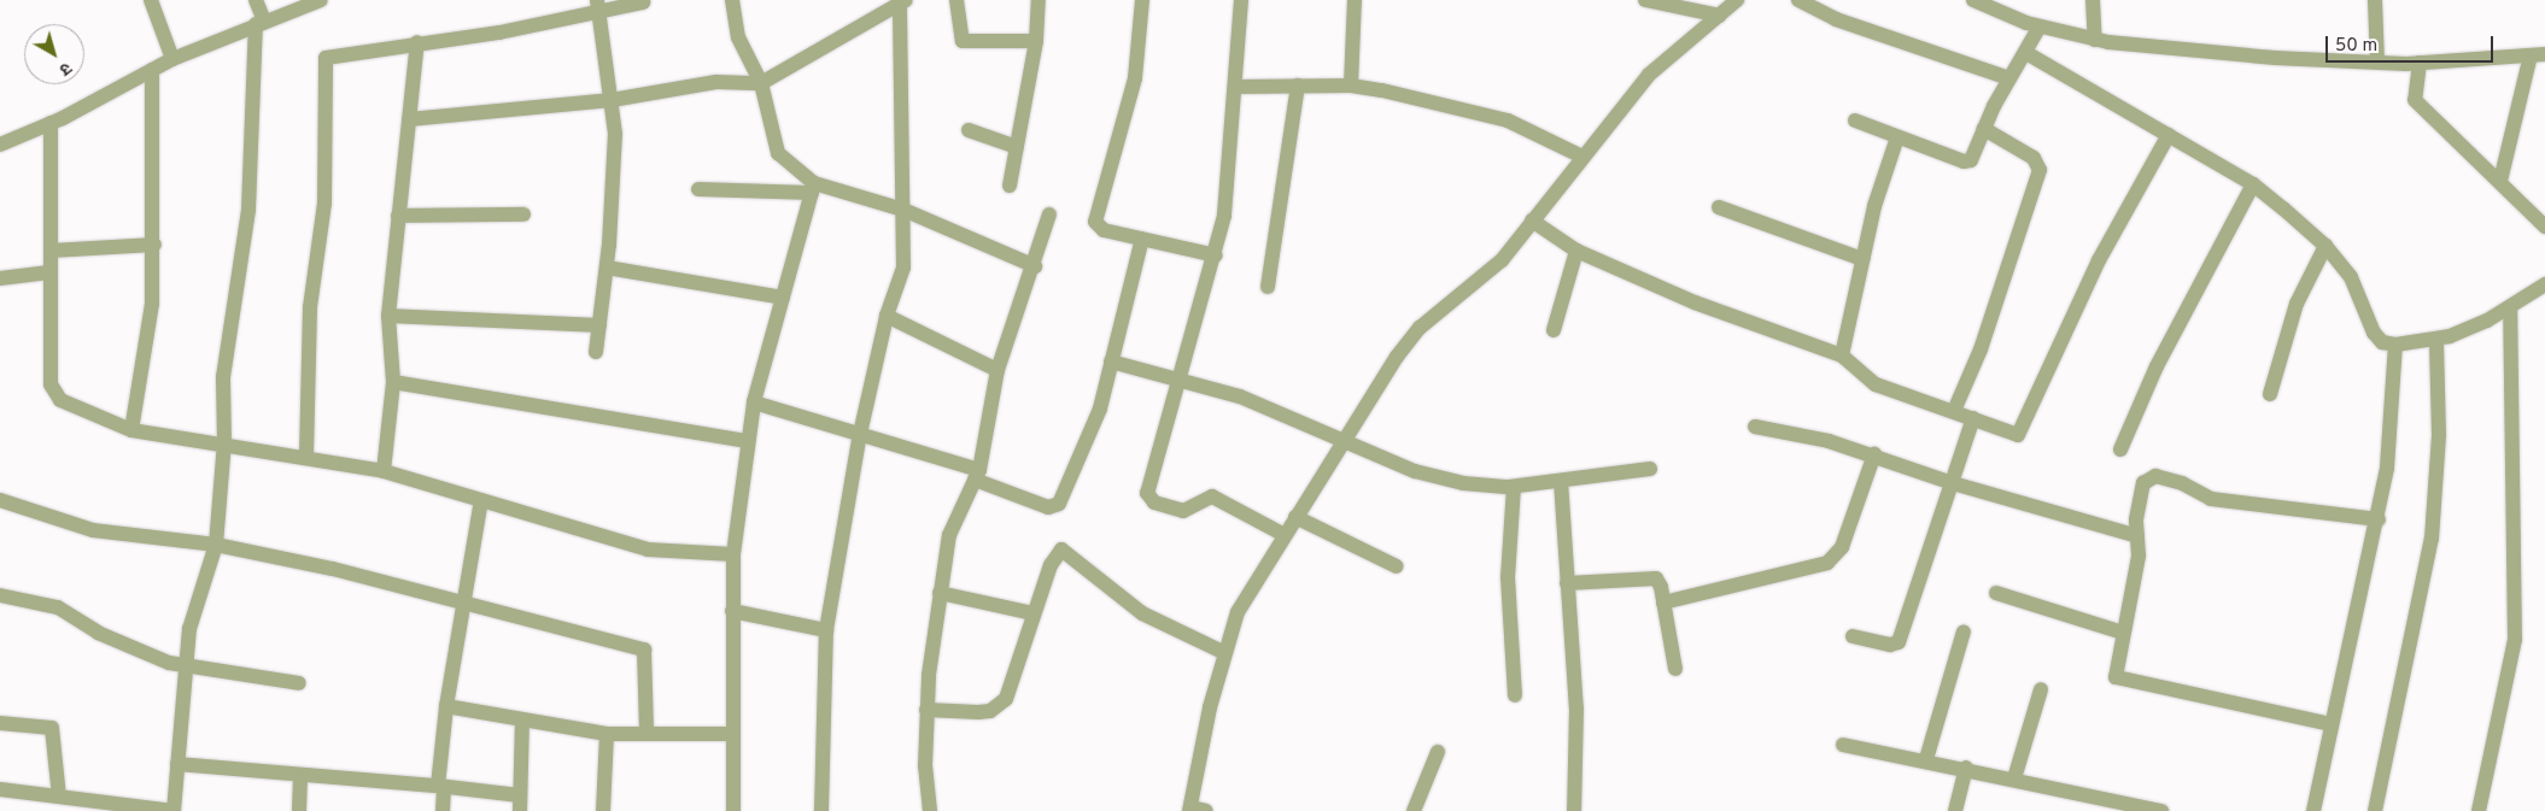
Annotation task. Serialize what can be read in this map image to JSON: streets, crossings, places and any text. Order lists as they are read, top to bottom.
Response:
{
  "scale_bar": "50 m",
  "north": "bottom right"
}
